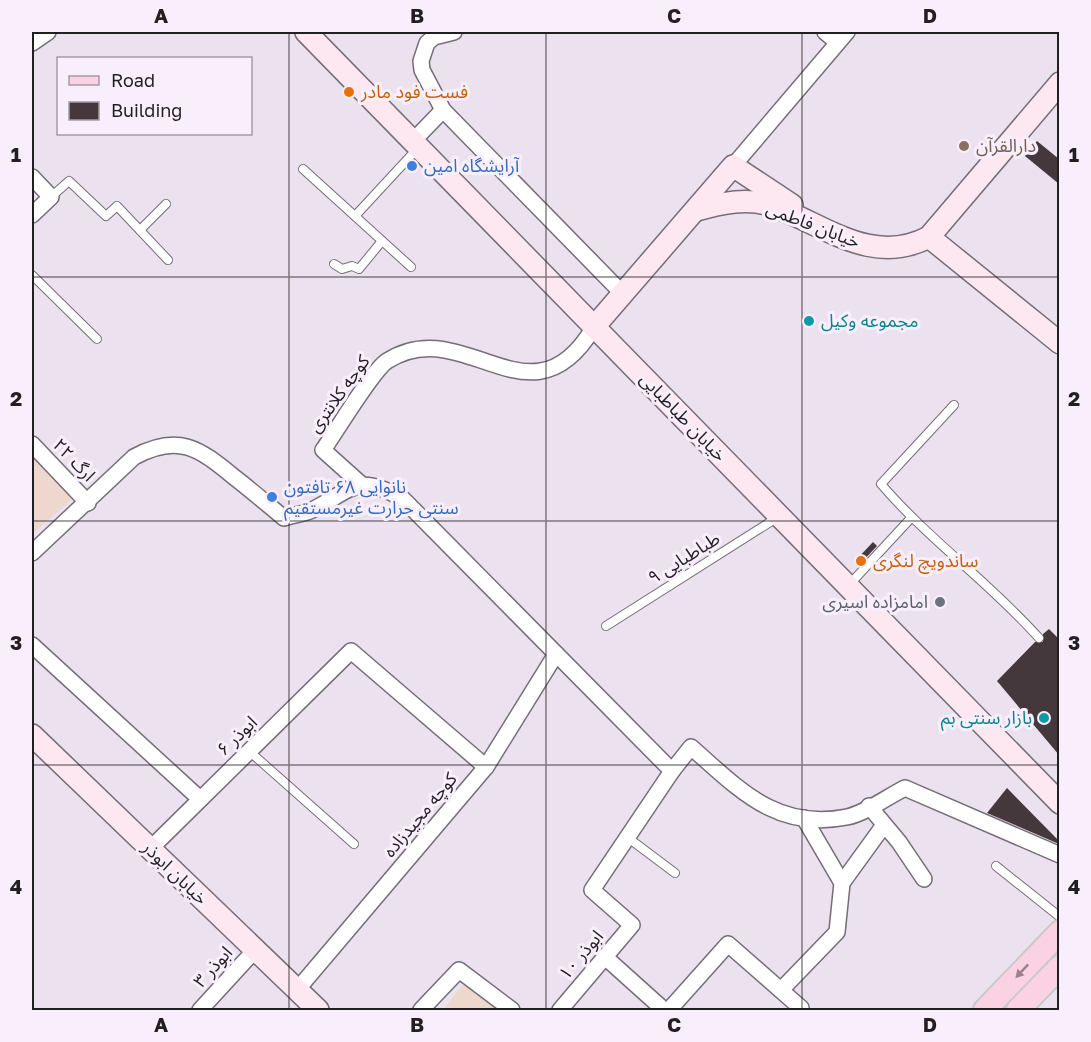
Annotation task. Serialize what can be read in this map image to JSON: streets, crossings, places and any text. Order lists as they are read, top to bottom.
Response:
{
  "streets": {
    "street": [
      "خیابان فاطمی",
      "کوچه کلانتری",
      "خیابان طباطبایی",
      "ارگ ۲۲",
      "ابوذر ۶",
      "کوچه مجیدزاده",
      "خیابان ابوذر",
      "ابوذر ۱۰",
      "ابوذر ۳"
    ],
    "lane": ["طباطبایی ۹"]
  },
  "crossings": [
    ["کوچه کلانتری", "خیابان طباطبایی"],
    ["خیابان طباطبایی", "طباطبایی ۹"],
    ["ابوذر ۶", "کوچه مجیدزاده"],
    ["ابوذر ۶", "خیابان ابوذر"],
    ["کوچه مجیدزاده", "خیابان ابوذر"],
    ["خیابان ابوذر", "ابوذر ۳"]
  ],
  "places": [
    "فست فود مادر",
    "دارالقرآن",
    "آرایشگاه امین",
    "مجموعه وکیل",
    "نانوایی ۶۸ تافتون سنتی حرارت غیرمستقیم",
    "ساندویچ لنگری",
    "امامزاده اسیری",
    "بازار سنتی بم"
  ],
  "legend": ["Road", "Building"],
  "grid": {
    "columns": [
      "A",
      "B",
      "C",
      "D"
    ],
    "rows": [
      "1",
      "2",
      "3",
      "4"
    ]
  }
}
